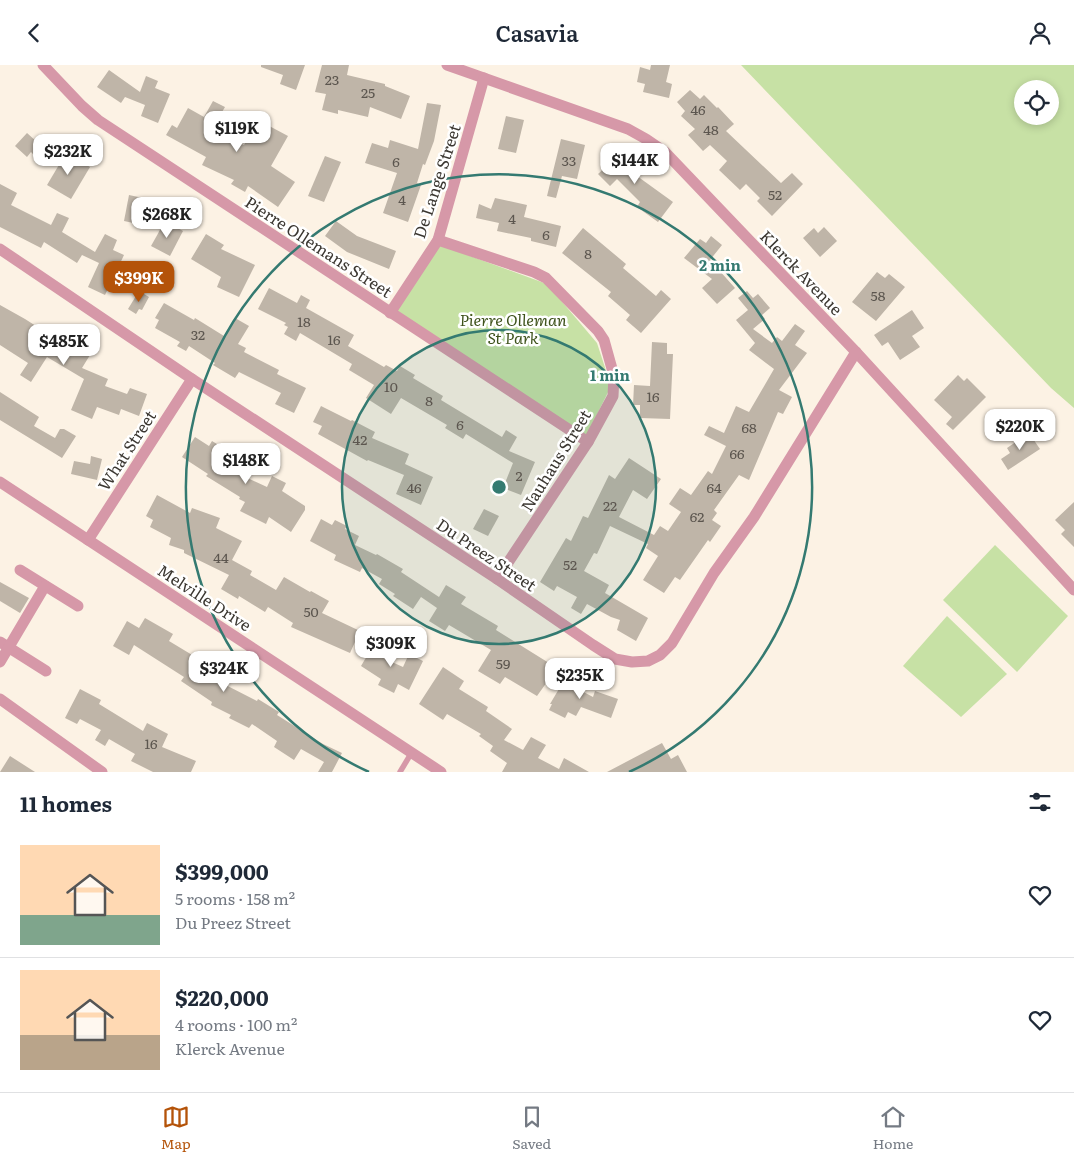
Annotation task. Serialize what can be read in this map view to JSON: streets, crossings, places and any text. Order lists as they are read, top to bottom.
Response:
{
  "streets": {
    "street": [
      "De Lange Street",
      "Pierre Ollemans Street",
      "Klerck Avenue",
      "What Street",
      "Nauhaus Street",
      "Du Preez Street",
      "Melville Drive"
    ]
  },
  "crossings": [
    ["De Lange Street", "Pierre Ollemans Street"],
    ["De Lange Street", "Klerck Avenue"],
    ["De Lange Street", "Nauhaus Street"],
    ["Pierre Ollemans Street", "Nauhaus Street"],
    ["Klerck Avenue", "Du Preez Street"],
    ["What Street", "Du Preez Street"],
    ["What Street", "Melville Drive"],
    ["Nauhaus Street", "Du Preez Street"]
  ],
  "parks": ["Pierre Olleman St Park"],
  "house_numbers": [
    "23",
    "25",
    "46",
    "48",
    "33",
    "6",
    "52",
    "4",
    "4",
    "6",
    "8",
    "58",
    "18",
    "32",
    "16",
    "10",
    "16",
    "8",
    "6",
    "68",
    "42",
    "66",
    "2",
    "46",
    "64",
    "22",
    "62",
    "44",
    "52",
    "50",
    "59",
    "16"
  ],
  "page": {
    "header": "Casavia",
    "price": [
      "$119K",
      "$232K",
      "$144K",
      "$268K",
      "$399K",
      "$485K",
      "$220K",
      "$148K",
      "$309K",
      "$324K",
      "$235K"
    ],
    "heading": "11 homes",
    "list": [
      {
        "name": "$399,000",
        "note": "5 rooms · 158 m² · Du Preez Street"
      },
      {
        "name": "$220,000",
        "note": "4 rooms · 100 m² · Klerck Avenue"
      }
    ],
    "tabs": ["Map", "Saved", "Home"]
  },
  "rings": ["2 min", "1 min"]
}
